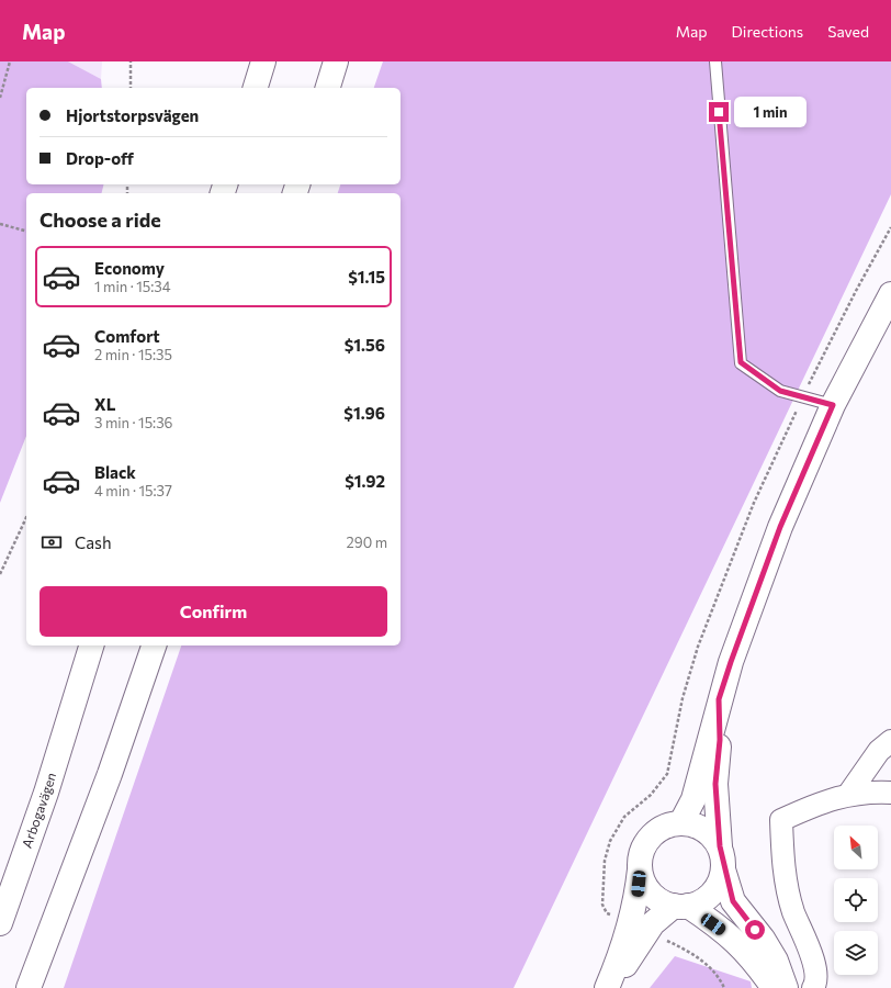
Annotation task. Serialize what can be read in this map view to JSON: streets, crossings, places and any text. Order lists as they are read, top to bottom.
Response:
{
  "streets": {
    "main road": ["Arbogavägen"]
  },
  "north": "top left",
  "page": {
    "header": "Map",
    "nav": ["Map", "Directions", "Saved"],
    "banner": ["Hjortstorpsvägen", "Drop-off"],
    "bubble": "1 min",
    "heading": "Choose a ride",
    "list": [
      {
        "name": "Economy",
        "note": "1 min · 15:34",
        "value": "$1.15"
      },
      {
        "name": "Comfort",
        "note": "2 min · 15:35",
        "value": "$1.56"
      },
      {
        "name": "XL",
        "note": "3 min · 15:36",
        "value": "$1.96"
      },
      {
        "name": "Black",
        "note": "4 min · 15:37",
        "value": "$1.92"
      }
    ],
    "pay": ["Cash", "290 m"],
    "buttons": "Confirm"
  }
}
